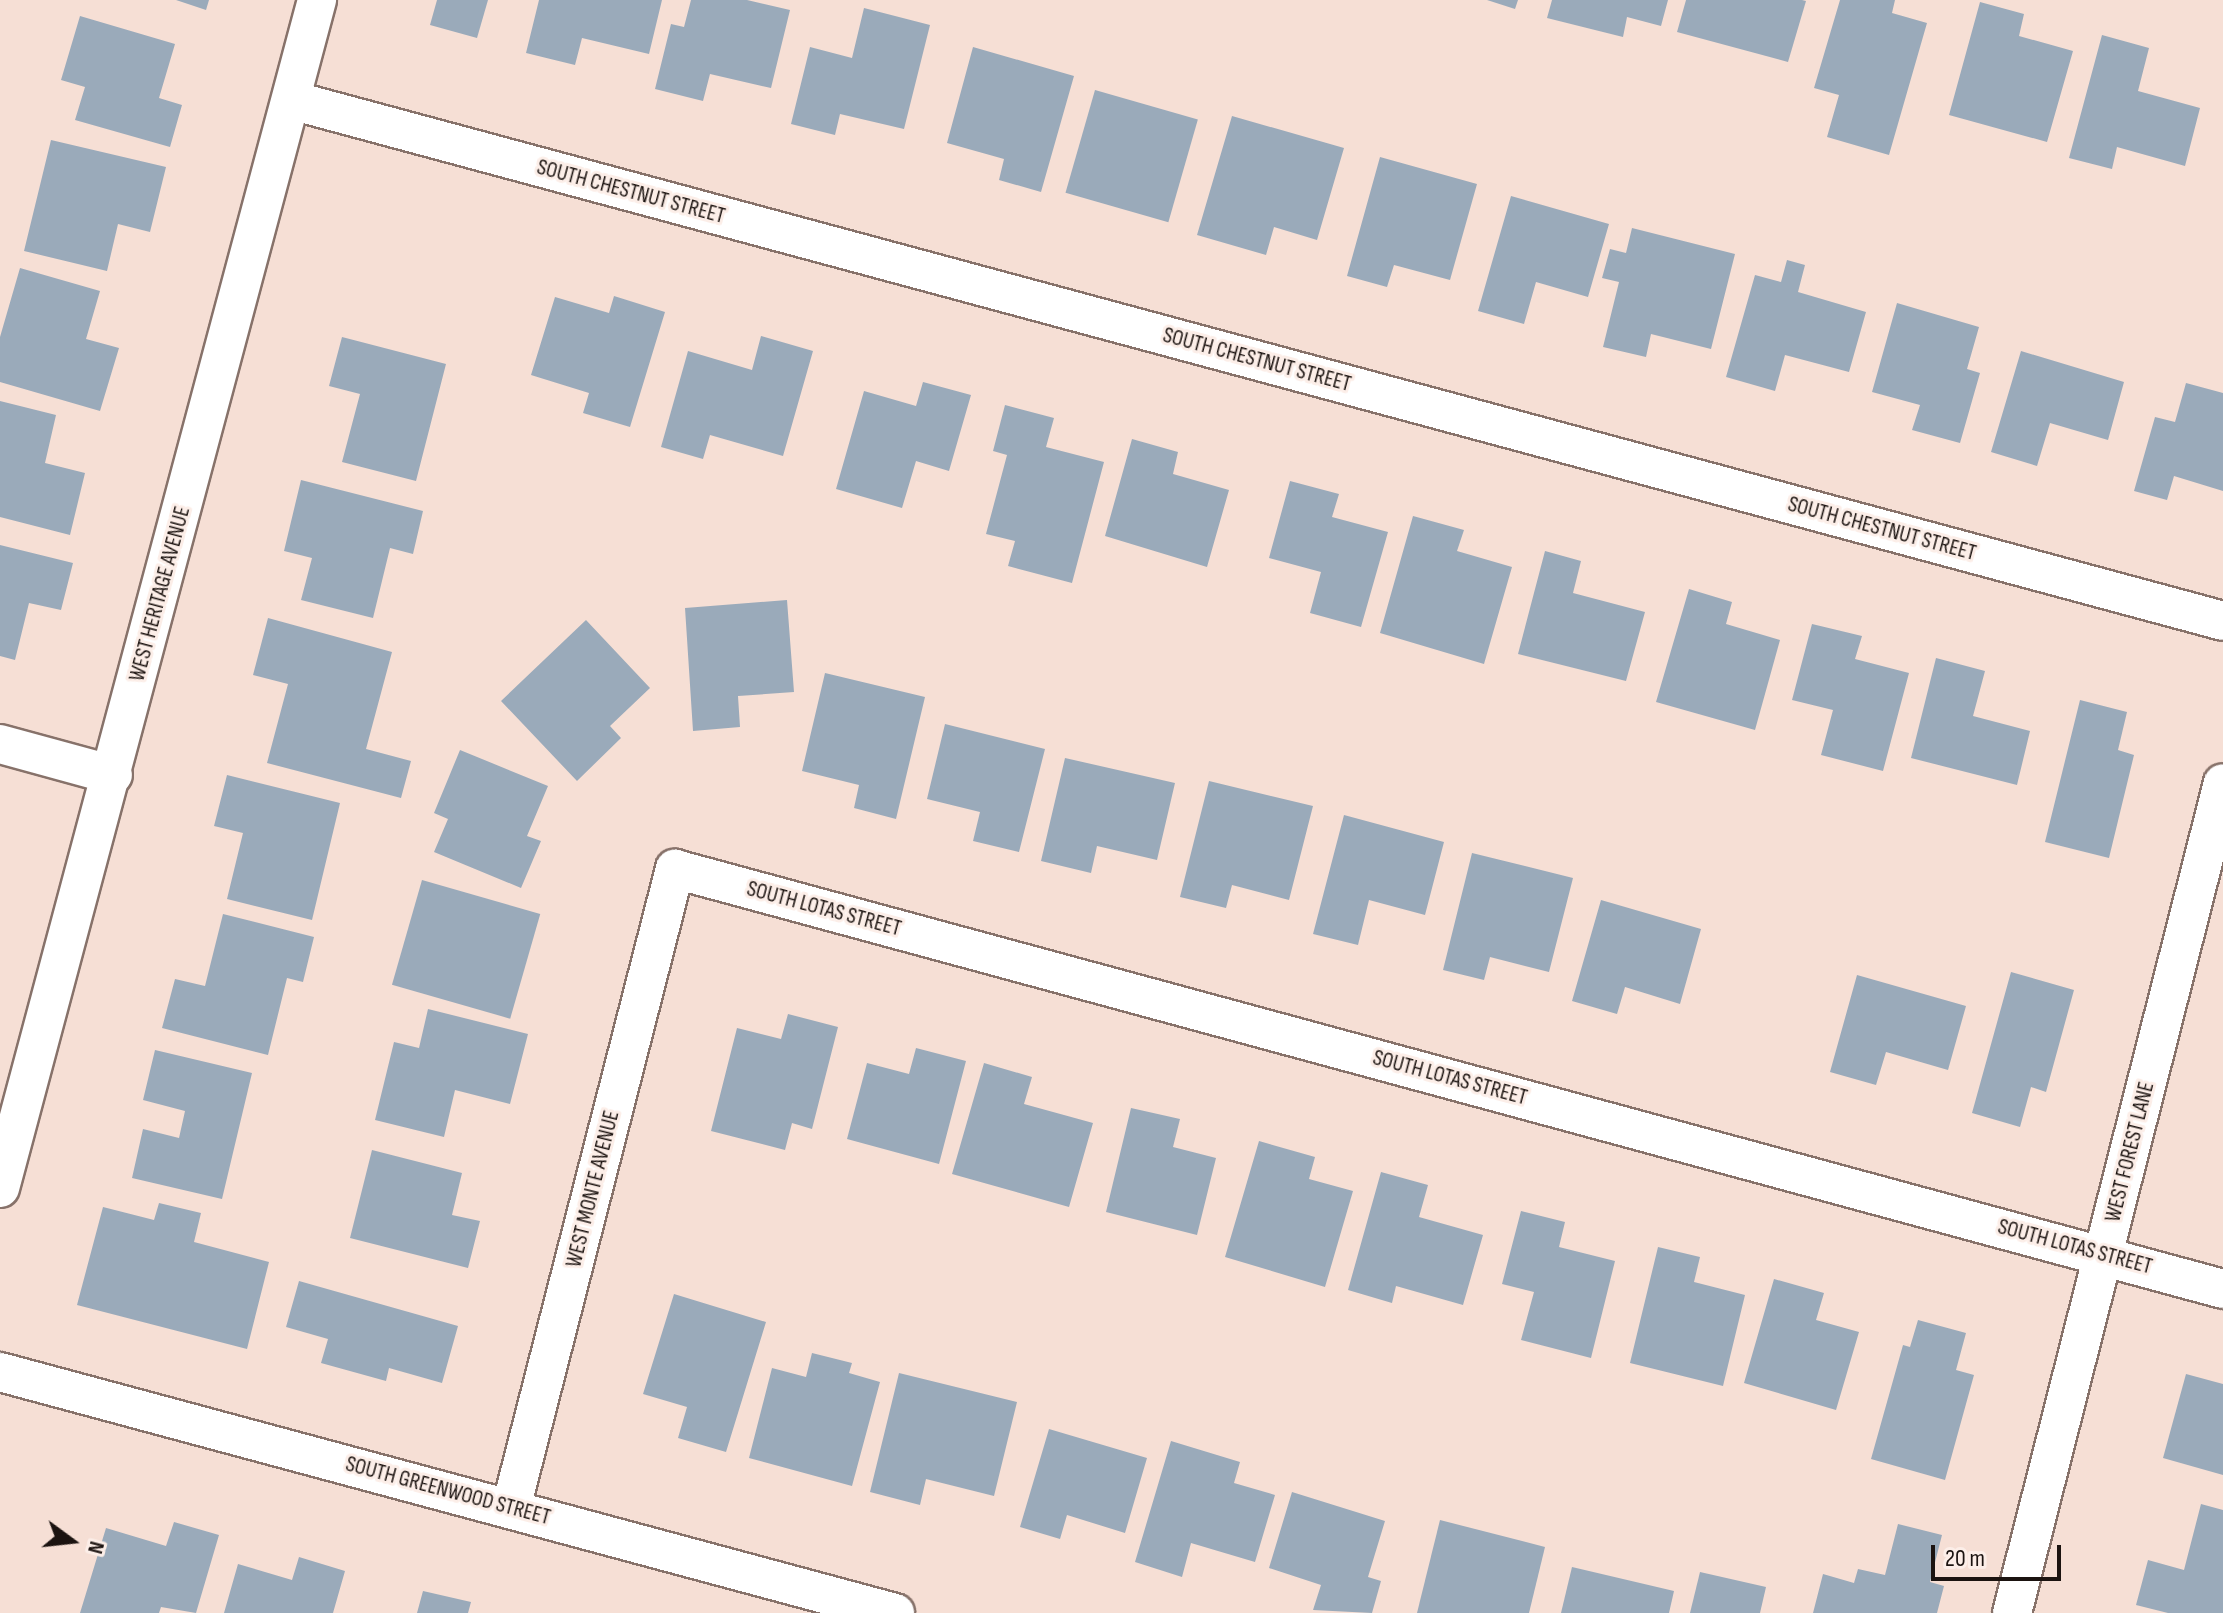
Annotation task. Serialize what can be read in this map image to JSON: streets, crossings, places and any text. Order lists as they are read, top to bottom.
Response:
{
  "streets": {
    "street": [
      "SOUTH CHESTNUT STREET",
      "WEST HERITAGE AVENUE",
      "SOUTH LOTAS STREET",
      "WEST FOREST LANE",
      "WEST MONTE AVENUE",
      "SOUTH GREENWOOD STREET"
    ]
  },
  "crossings": [
    ["SOUTH CHESTNUT STREET", "WEST HERITAGE AVENUE"],
    ["SOUTH LOTAS STREET", "WEST FOREST LANE"],
    ["SOUTH LOTAS STREET", "WEST MONTE AVENUE"],
    ["WEST MONTE AVENUE", "SOUTH GREENWOOD STREET"]
  ],
  "scale_bar": "20 m",
  "north": "right"
}
